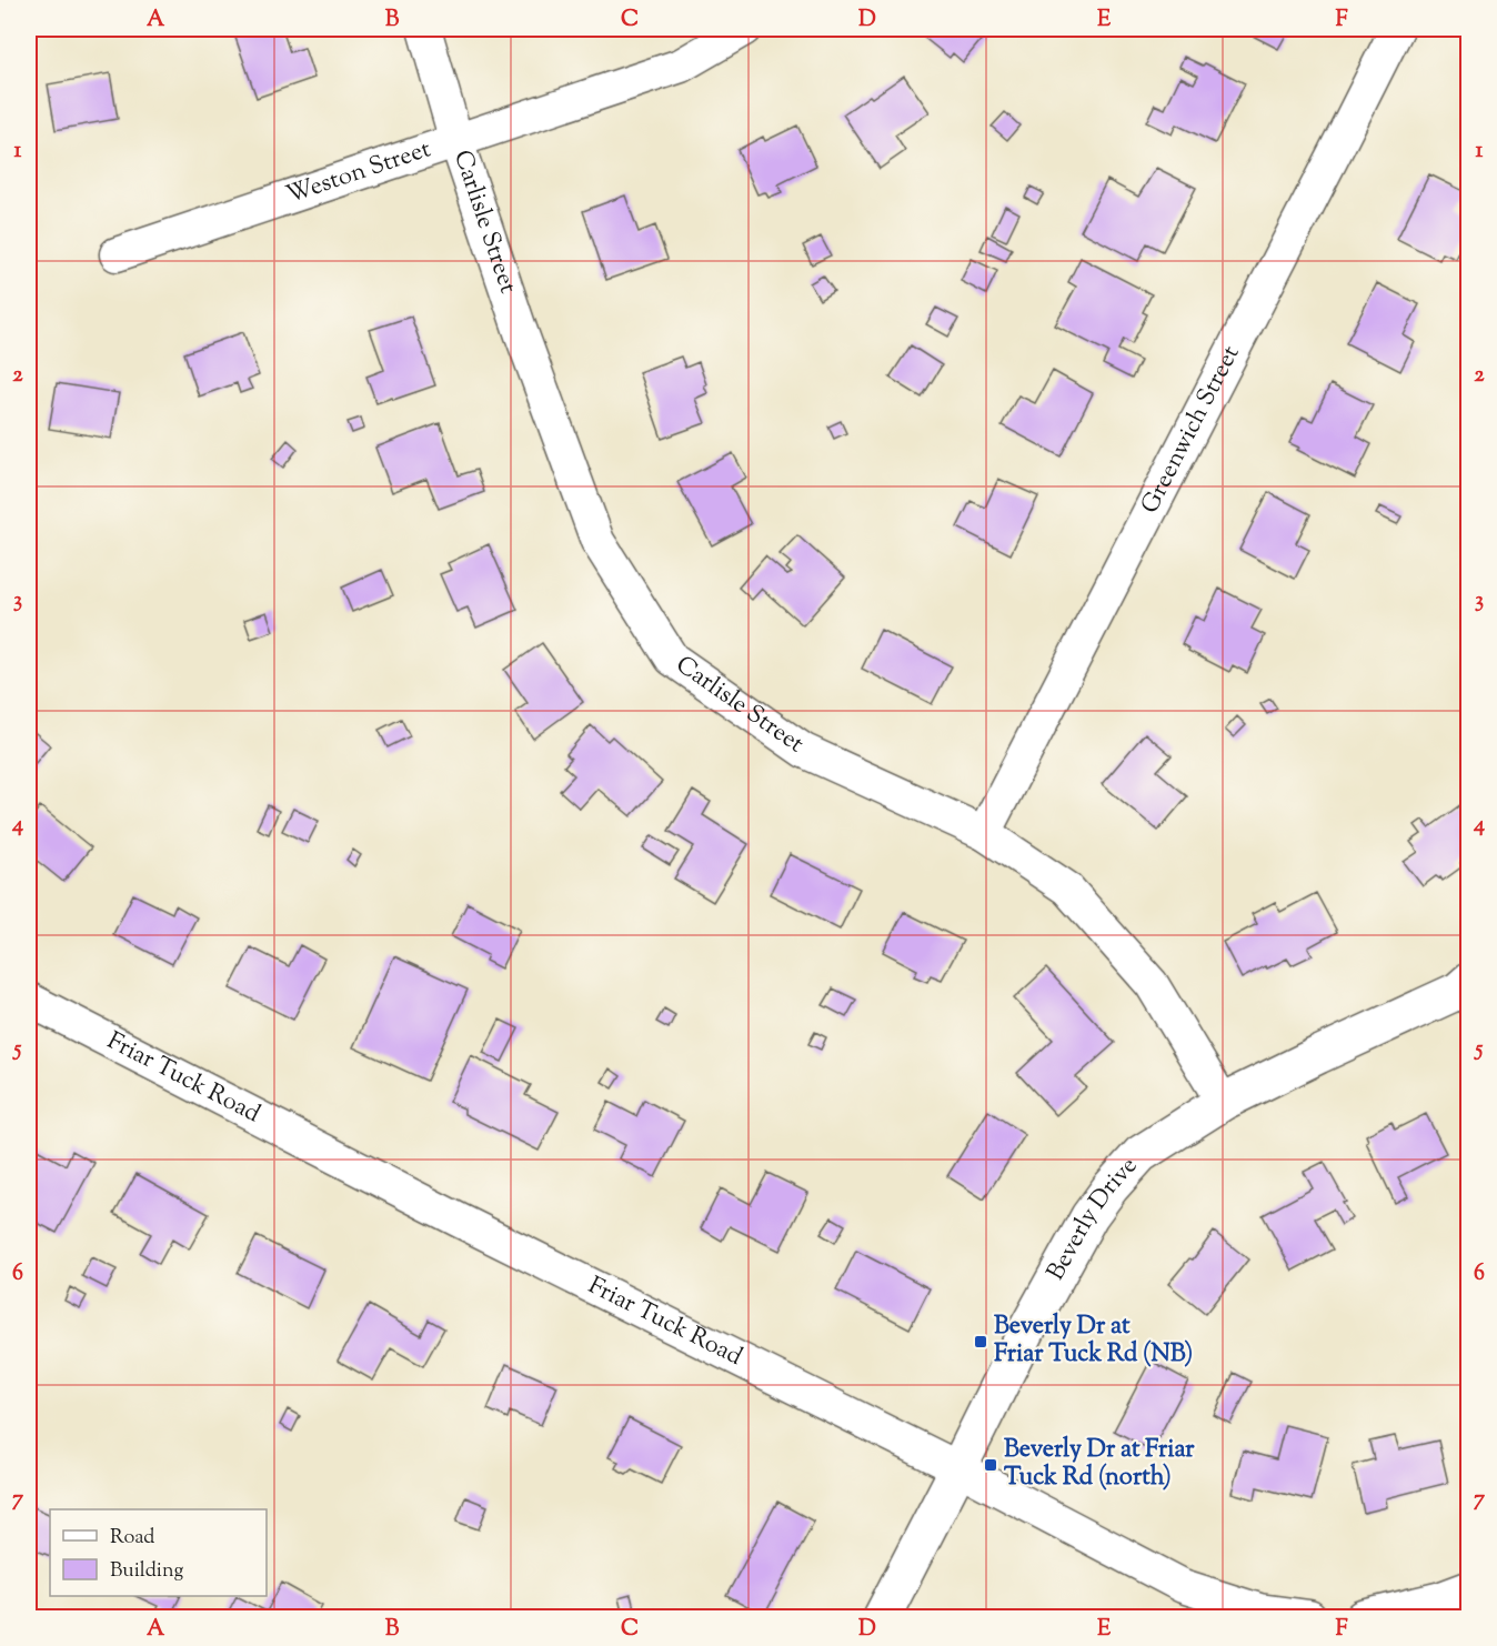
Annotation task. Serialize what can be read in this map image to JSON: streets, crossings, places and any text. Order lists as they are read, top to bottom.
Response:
{
  "streets": {
    "street": [
      "Weston Street",
      "Carlisle Street",
      "Greenwich Street",
      "Friar Tuck Road",
      "Beverly Drive"
    ]
  },
  "crossings": [
    ["Weston Street", "Carlisle Street"],
    ["Carlisle Street", "Greenwich Street"],
    ["Carlisle Street", "Beverly Drive"],
    ["Friar Tuck Road", "Beverly Drive"]
  ],
  "places": {
    "transit": ["Beverly Dr at Friar Tuck Rd (NB)", "Beverly Dr at Friar Tuck Rd (north)"]
  },
  "legend": ["Road", "Building"],
  "grid": {
    "columns": [
      "A",
      "B",
      "C",
      "D",
      "E",
      "F"
    ],
    "rows": [
      "1",
      "2",
      "3",
      "4",
      "5",
      "6",
      "7"
    ]
  }
}
